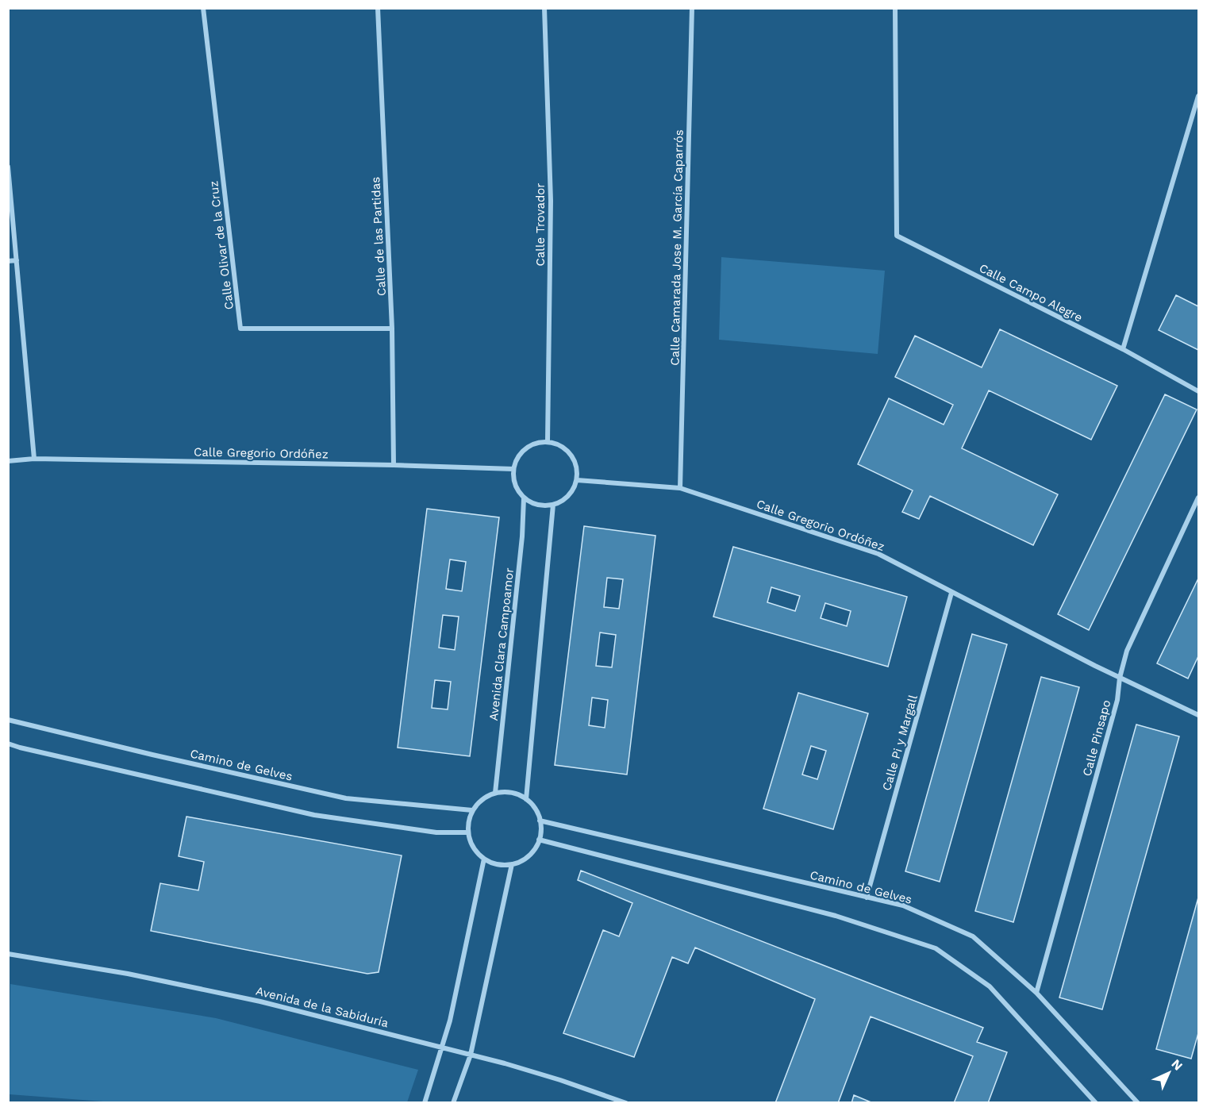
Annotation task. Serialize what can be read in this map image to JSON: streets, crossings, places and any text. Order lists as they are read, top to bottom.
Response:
{
  "streets": {
    "street": [
      "Calle Trovador",
      "Calle de las Partidas",
      "Calle Olivar de la Cruz",
      "Calle Camarada Jose M. García Caparrós",
      "Calle Campo Alegre",
      "Calle Gregorio Ordóñez",
      "Avenida Clara Campoamor",
      "Calle Pinsapo",
      "Calle Pi y Margall",
      "Camino de Gelves",
      "Avenida de la Sabiduría"
    ]
  },
  "crossings": [
    ["Calle Trovador", "Calle Gregorio Ordóñez"],
    ["Calle Trovador", "Avenida Clara Campoamor"],
    ["Calle de las Partidas", "Calle Olivar de la Cruz"],
    ["Calle de las Partidas", "Calle Gregorio Ordóñez"],
    ["Calle Camarada Jose M. García Caparrós", "Calle Gregorio Ordóñez"],
    ["Calle Gregorio Ordóñez", "Avenida Clara Campoamor"],
    ["Calle Gregorio Ordóñez", "Calle Pinsapo"],
    ["Calle Gregorio Ordóñez", "Calle Pi y Margall"],
    ["Avenida Clara Campoamor", "Camino de Gelves"],
    ["Calle Pinsapo", "Camino de Gelves"],
    ["Calle Pi y Margall", "Camino de Gelves"]
  ],
  "north": "top right"
}
